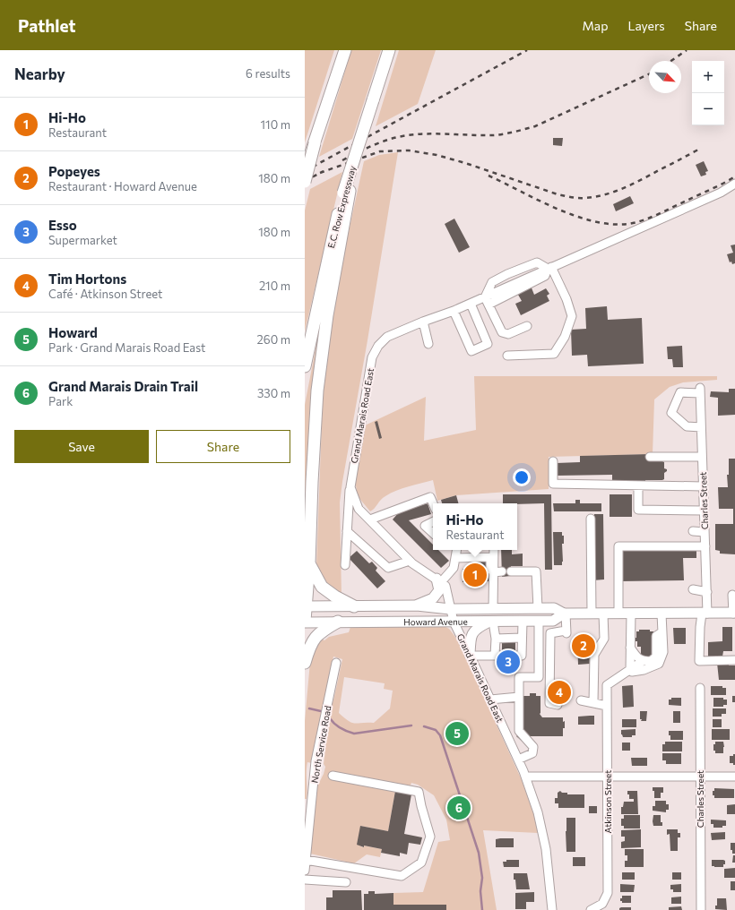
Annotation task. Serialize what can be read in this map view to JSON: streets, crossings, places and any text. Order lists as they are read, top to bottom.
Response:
{
  "streets": {
    "highway": ["E.C. Row Expressway"],
    "main road": ["Howard Avenue"],
    "street": [
      "Grand Marais Road East",
      "Charles Street",
      "North Service Road",
      "Atkinson Street"
    ]
  },
  "crossings": [
    ["Grand Marais Road East", "Howard Avenue"],
    ["Charles Street", "Howard Avenue"]
  ],
  "north": "bottom right",
  "page": {
    "header": "Pathlet",
    "nav": ["Map", "Layers", "Share"],
    "heading": ["Nearby", "6 results"],
    "map_buttons": ["+", "−"],
    "list": [
      {
        "mark": "1",
        "name": "Hi-Ho",
        "note": "Restaurant",
        "value": "110 m"
      },
      {
        "mark": "2",
        "name": "Popeyes",
        "note": "Restaurant · Howard Avenue",
        "value": "180 m"
      },
      {
        "mark": "3",
        "name": "Esso",
        "note": "Supermarket",
        "value": "180 m"
      },
      {
        "mark": "4",
        "name": "Tim Hortons",
        "note": "Café · Atkinson Street",
        "value": "210 m"
      },
      {
        "mark": "5",
        "name": "Howard",
        "note": "Park · Grand Marais Road East",
        "value": "260 m"
      },
      {
        "mark": "6",
        "name": "Grand Marais Drain Trail",
        "note": "Park",
        "value": "330 m"
      }
    ],
    "buttons": ["Save", "Share"],
    "popup": ["Hi-Ho", "Restaurant"],
    "pins": [
      "1",
      "2",
      "3",
      "4",
      "5",
      "6"
    ]
  }
}
